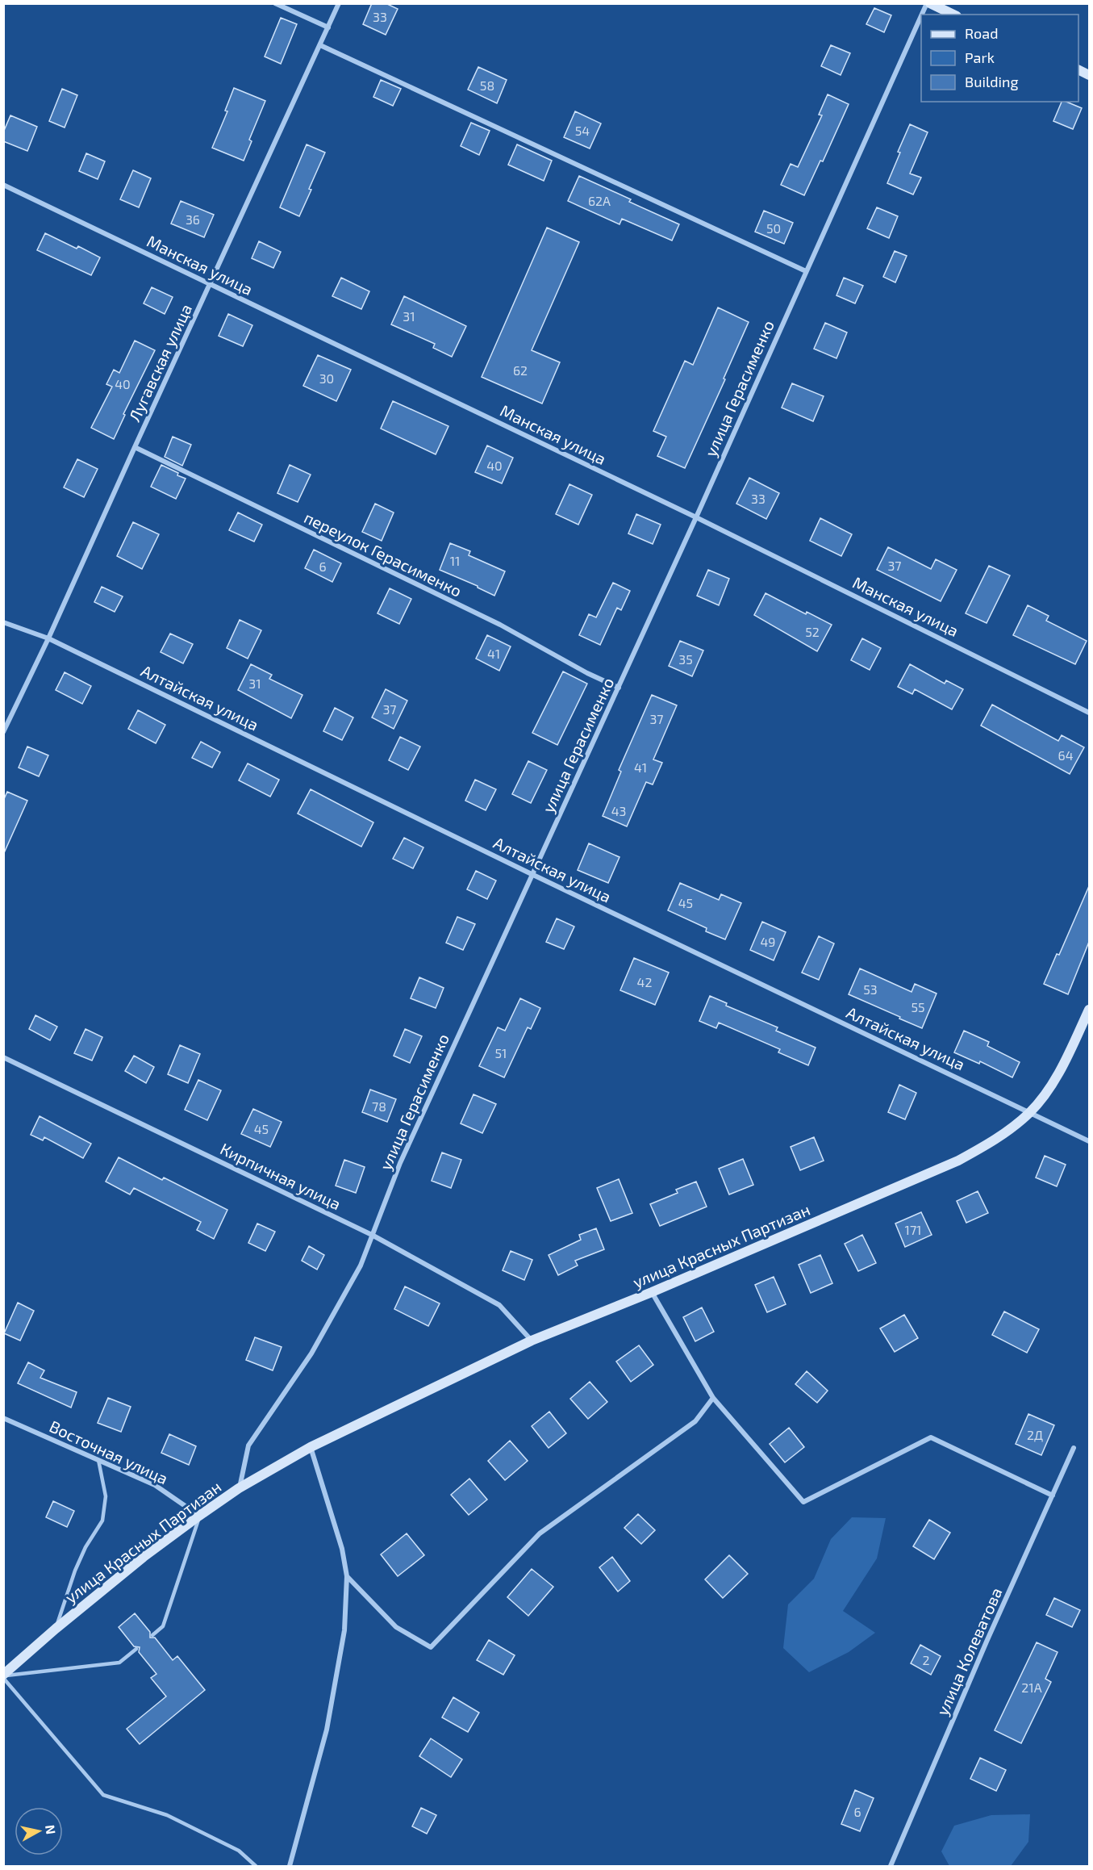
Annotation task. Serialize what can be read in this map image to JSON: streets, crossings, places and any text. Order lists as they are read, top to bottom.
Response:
{
  "streets": {
    "main road": ["улица Красных Партизан"],
    "street": [
      "Манская улица",
      "Лугавская улица",
      "улица Герасименко",
      "переулок Герасименко",
      "Алтайская улица",
      "Кирпичная улица",
      "Восточная улица",
      "улица Колеватова"
    ]
  },
  "crossings": [
    ["Манская улица", "Лугавская улица"],
    ["Манская улица", "улица Герасименко"],
    ["Лугавская улица", "переулок Герасименко"],
    ["Лугавская улица", "Алтайская улица"],
    ["улица Герасименко", "переулок Герасименко"],
    ["улица Герасименко", "Алтайская улица"],
    ["улица Герасименко", "Кирпичная улица"],
    ["улица Герасименко", "улица Красных Партизан"],
    ["Алтайская улица", "улица Красных Партизан"],
    ["Кирпичная улица", "улица Красных Партизан"],
    ["улица Красных Партизан", "Восточная улица"]
  ],
  "house_numbers": [
    "33",
    "58",
    "54",
    "62А",
    "36",
    "50",
    "31",
    "62",
    "30",
    "40",
    "40",
    "33",
    "11",
    "37",
    "6",
    "52",
    "41",
    "35",
    "31",
    "37",
    "37",
    "64",
    "41",
    "43",
    "45",
    "49",
    "42",
    "53",
    "55",
    "51",
    "78",
    "45",
    "171",
    "2Д",
    "2",
    "21А",
    "6"
  ],
  "legend": ["Road", "Park", "Building"],
  "north": "right"
}
